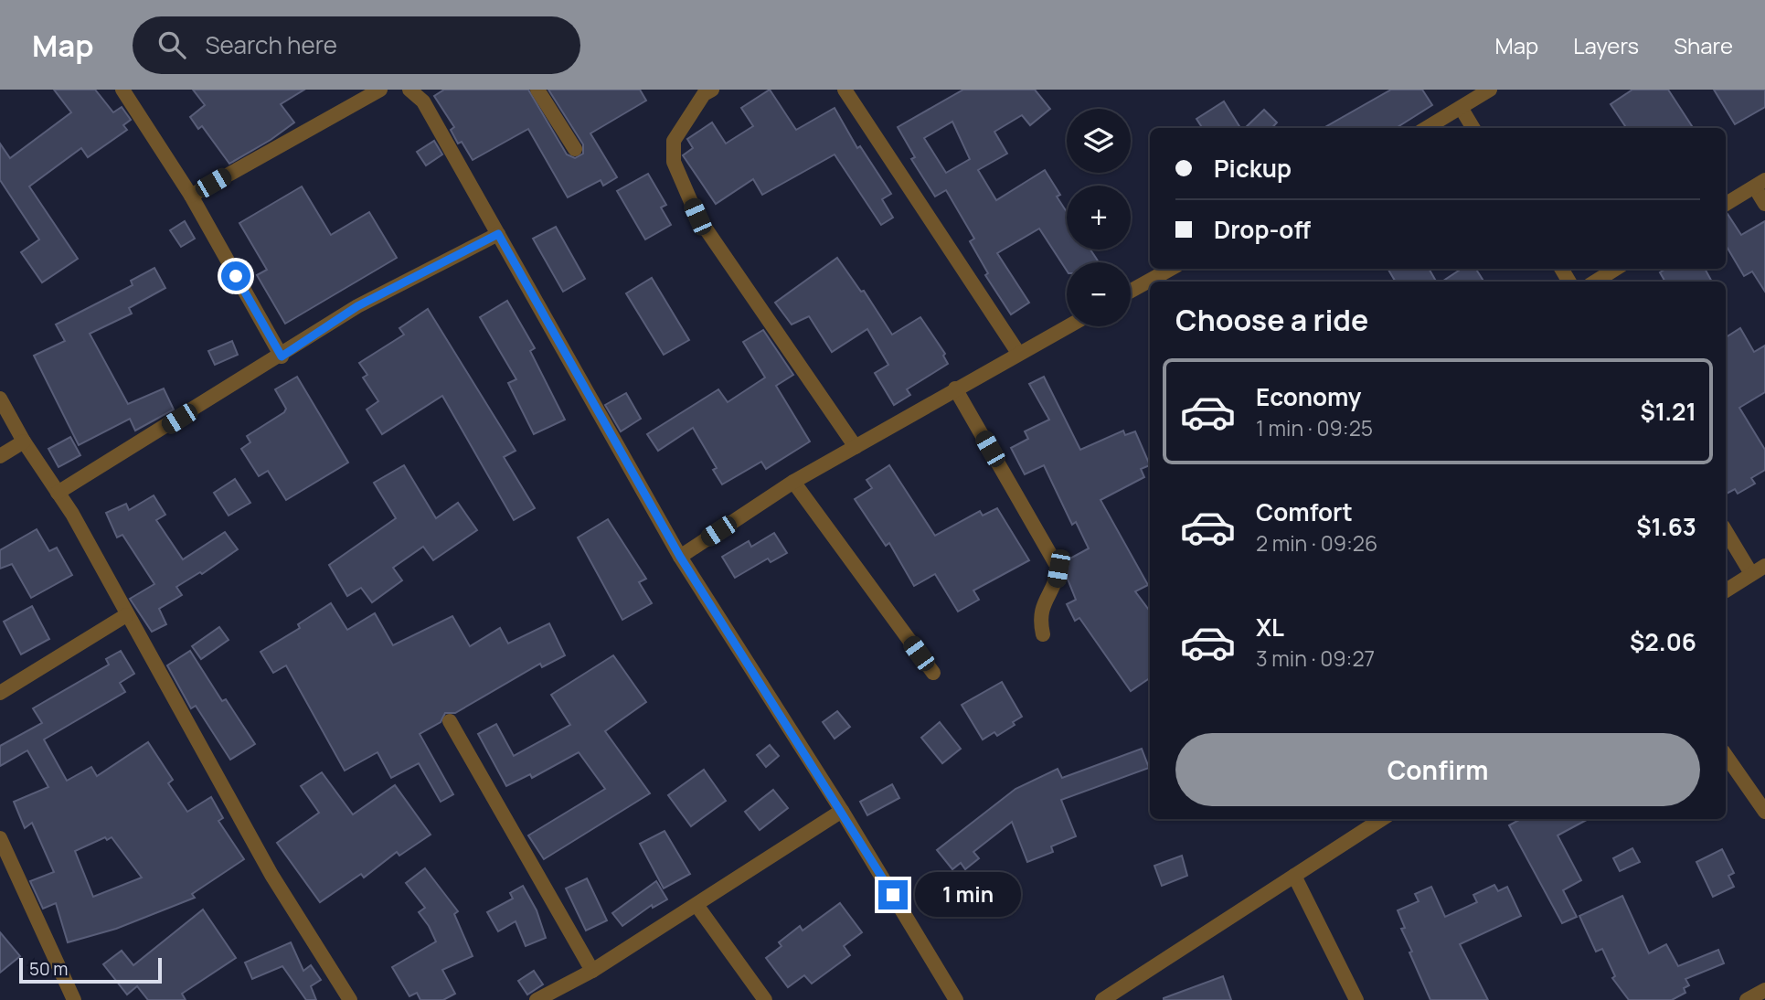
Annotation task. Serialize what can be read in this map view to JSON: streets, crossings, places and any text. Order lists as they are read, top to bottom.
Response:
{
  "scale_bar": "50 m",
  "page": {
    "header": "Map",
    "search": "Search here",
    "nav": ["Map", "Layers", "Share"],
    "map_buttons": ["+", "−"],
    "banner": ["Pickup", "Drop-off"],
    "heading": "Choose a ride",
    "list": [
      {
        "name": "Economy",
        "note": "1 min · 09:25",
        "value": "$1.21"
      },
      {
        "name": "Comfort",
        "note": "2 min · 09:26",
        "value": "$1.63"
      },
      {
        "name": "XL",
        "note": "3 min · 09:27",
        "value": "$2.06"
      }
    ],
    "buttons": "Confirm",
    "bubble": "1 min",
    "scale": "50 m"
  }
}
